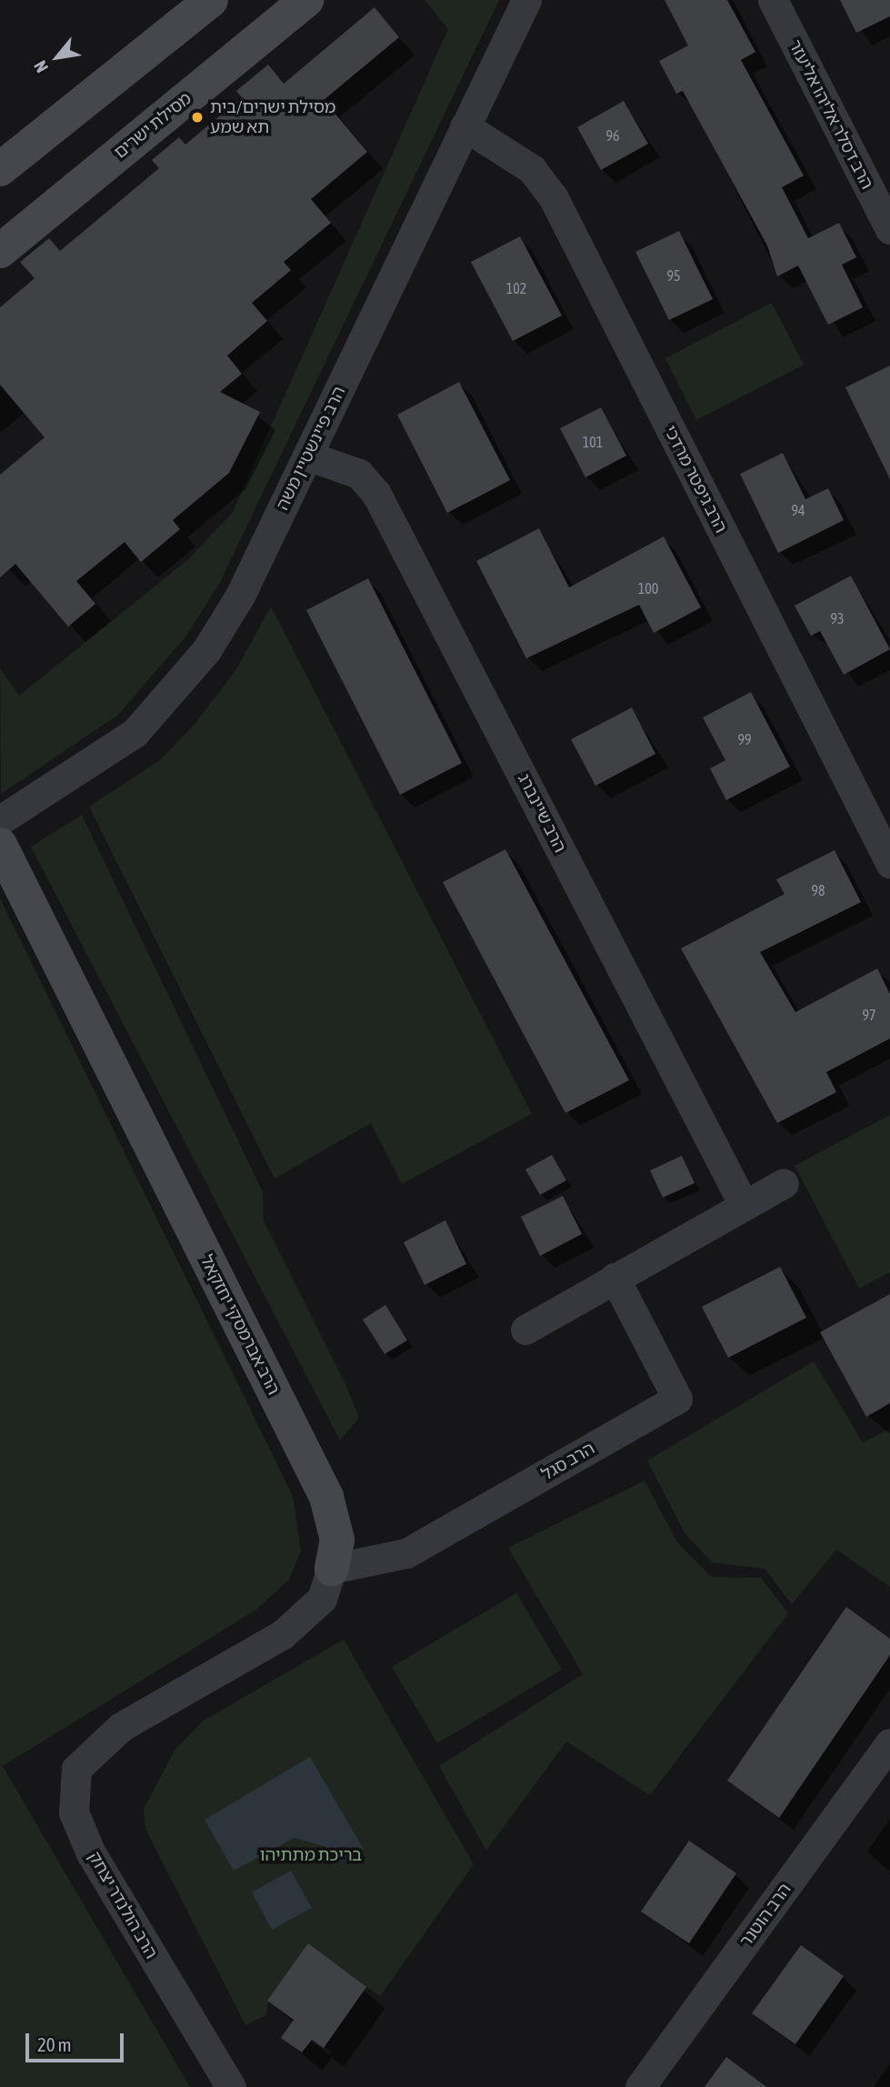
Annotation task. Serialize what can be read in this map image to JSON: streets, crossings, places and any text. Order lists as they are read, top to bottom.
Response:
{
  "streets": {
    "street": [
      "הרב דסלר אליהו אליעזר",
      "מסילת ישרים",
      "הרב פיינשטיין משה",
      "הרב גיפטר מרדכי",
      "הרב שיינברג",
      "הרב אברמסקי יחזקאל",
      "הרב סגל",
      "הרב הולנדר יצחק",
      "הרב הוטנר"
    ]
  },
  "crossings": [
    ["הרב פיינשטיין משה", "הרב גיפטר מרדכי"],
    ["הרב פיינשטיין משה", "הרב שיינברג"],
    ["הרב אברמסקי יחזקאל", "הרב סגל"],
    ["הרב אברמסקי יחזקאל", "הרב הולנדר יצחק"]
  ],
  "parks": ["בריכת מתתיהו"],
  "places": ["מסילת ישרים/בית תא שמע"],
  "house_numbers": [
    "96",
    "95",
    "102",
    "101",
    "94",
    "100",
    "93",
    "99",
    "98",
    "97"
  ],
  "scale_bar": "20 m",
  "north": "bottom left"
}
